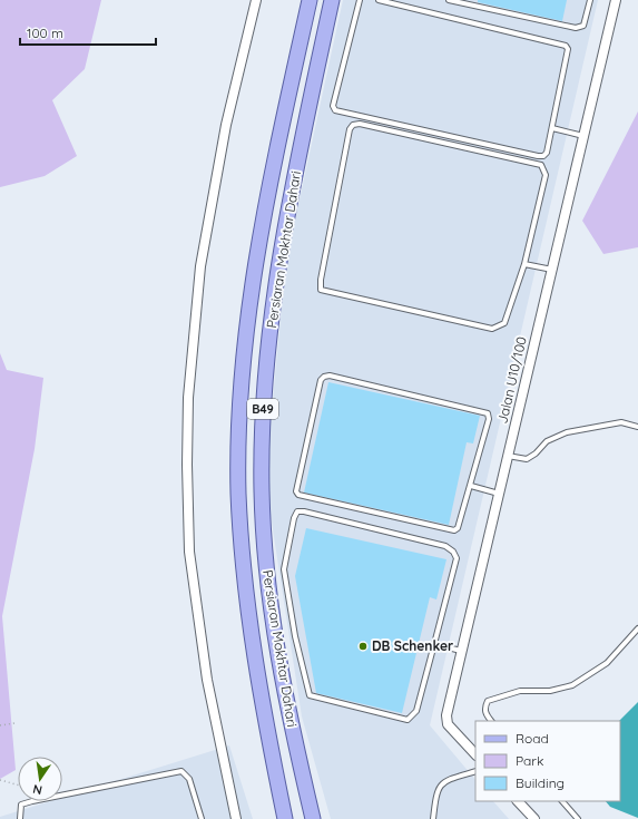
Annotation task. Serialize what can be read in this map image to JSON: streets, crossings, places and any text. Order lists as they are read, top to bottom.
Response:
{
  "streets": {
    "main road": ["Persiaran Mokhtar Dahari", "B49"],
    "street": ["Jalan U10/100"]
  },
  "places": ["DB Schenker"],
  "legend": ["Road", "Park", "Building"],
  "scale_bar": "100 m",
  "north": "bottom"
}
